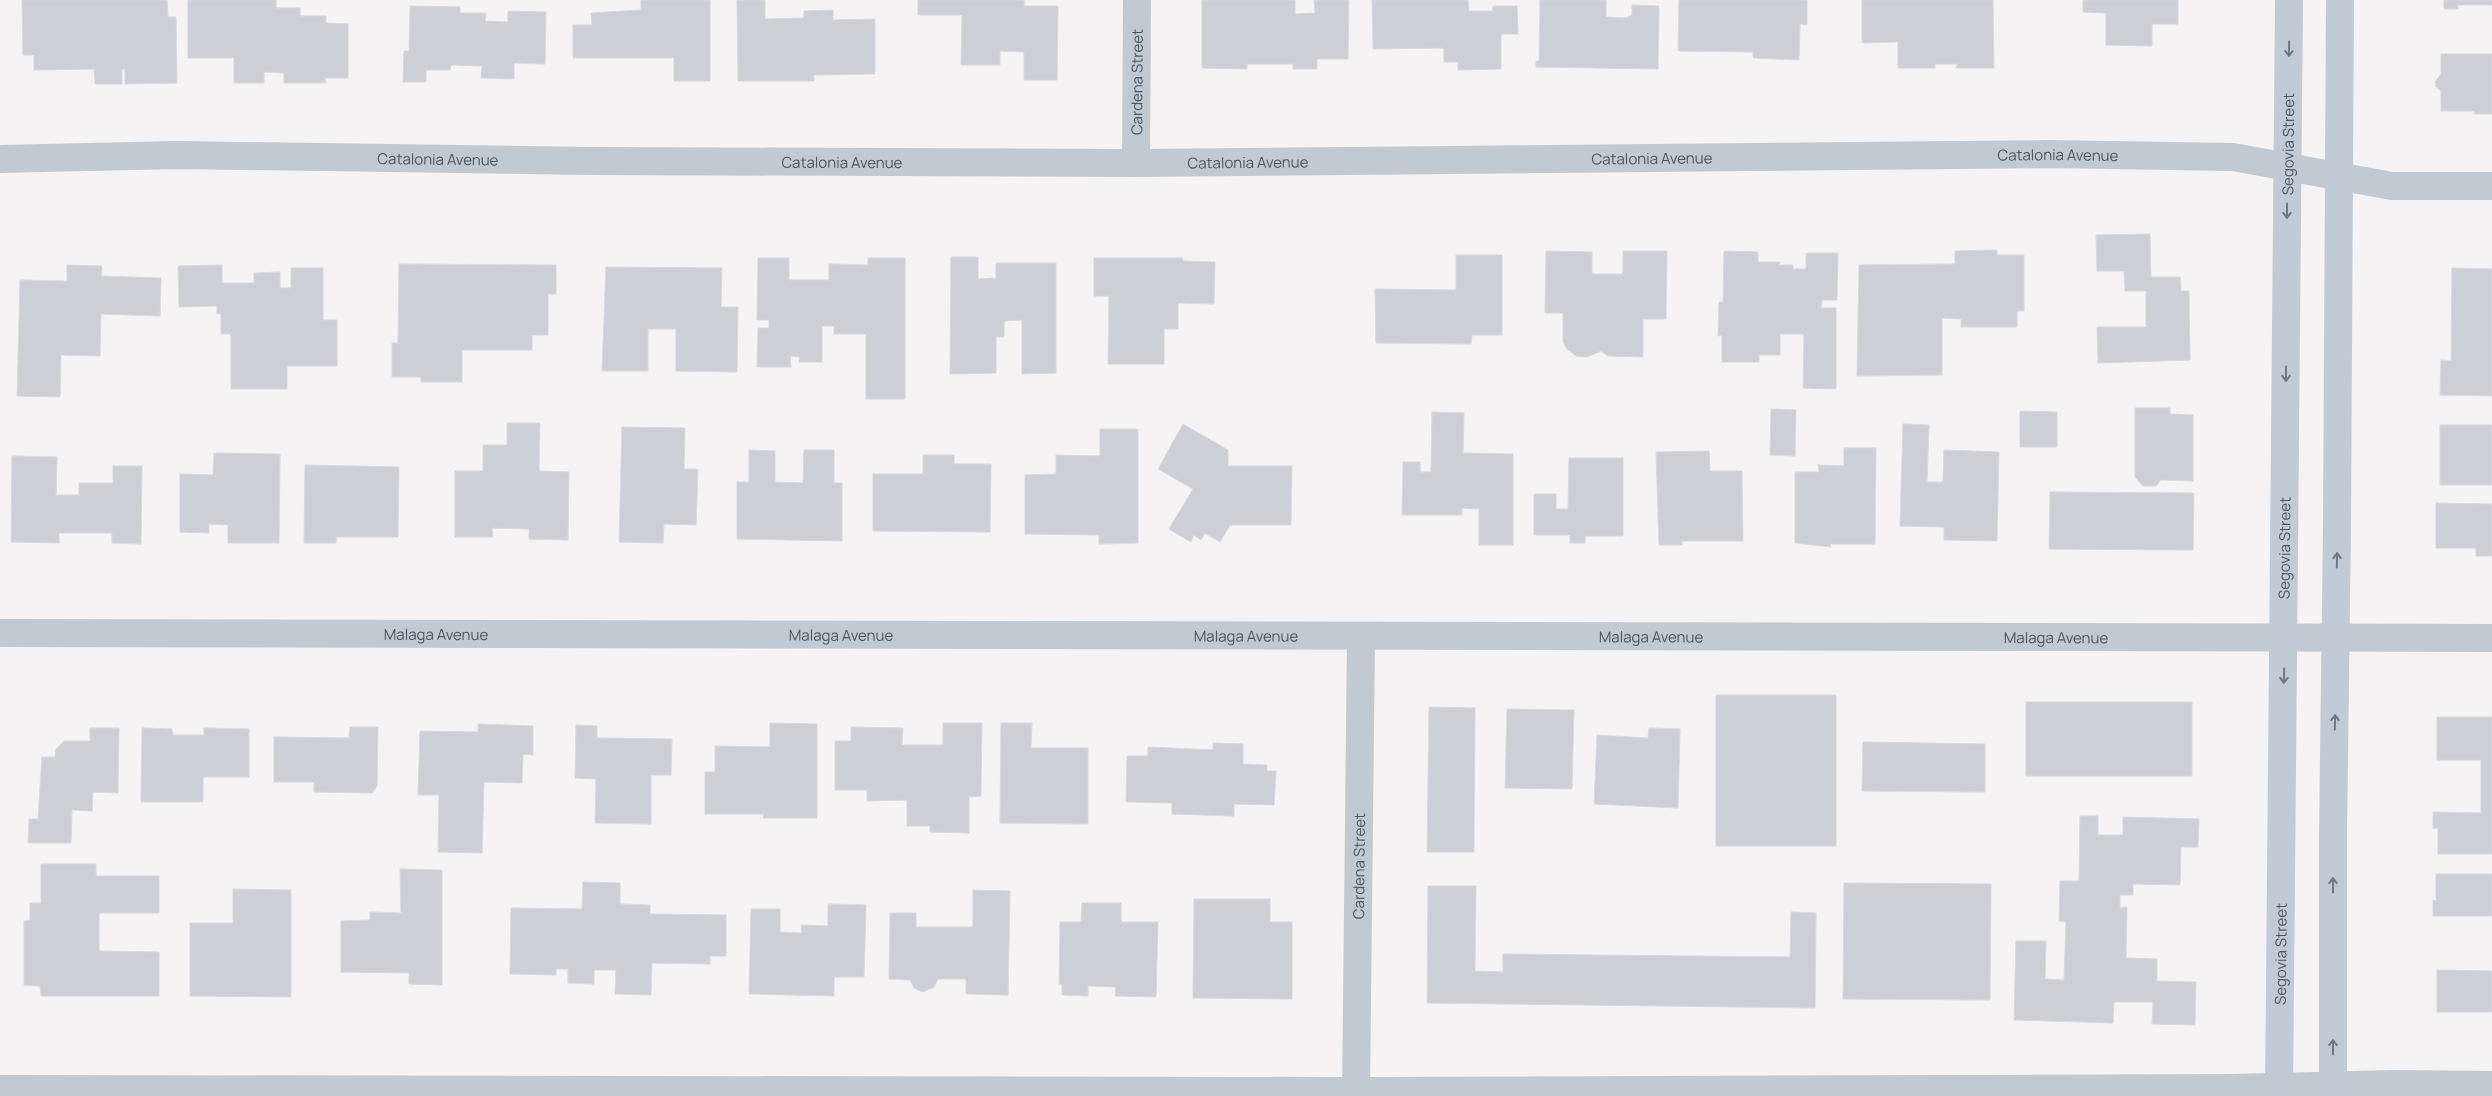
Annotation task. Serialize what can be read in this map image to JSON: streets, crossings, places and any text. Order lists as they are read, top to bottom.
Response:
{
  "streets": {
    "street": [
      "Cardena Street",
      "Segovia Street",
      "Catalonia Avenue",
      "Malaga Avenue"
    ]
  },
  "crossings": [
    ["Cardena Street", "Catalonia Avenue"],
    ["Cardena Street", "Malaga Avenue"],
    ["Segovia Street", "Catalonia Avenue"],
    ["Segovia Street", "Malaga Avenue"]
  ]
}
